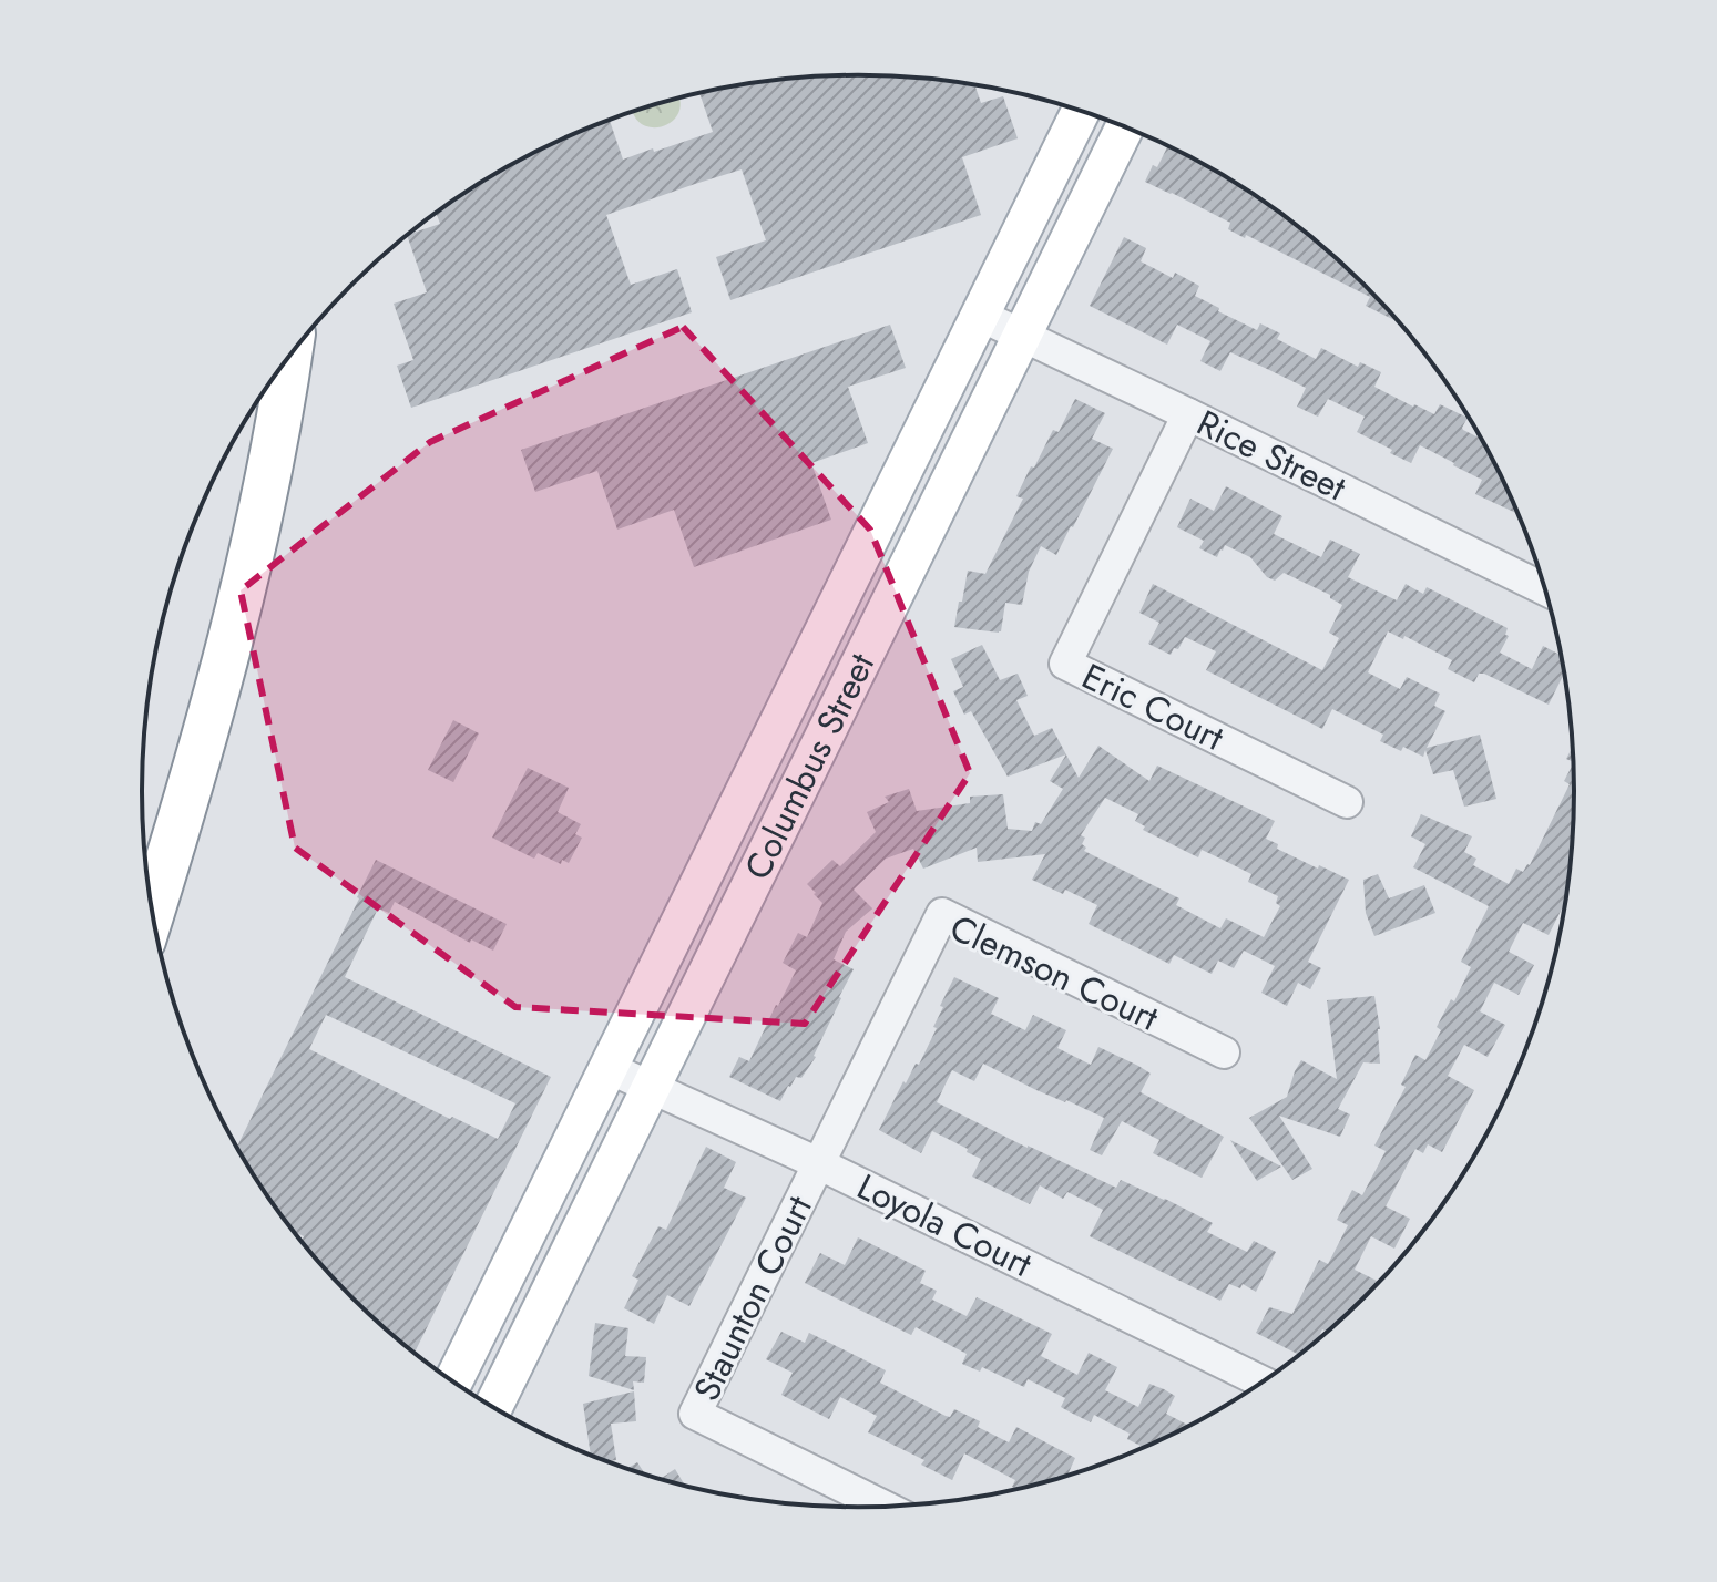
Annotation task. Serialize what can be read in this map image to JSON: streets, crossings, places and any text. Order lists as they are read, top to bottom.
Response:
{
  "streets": {
    "main road": ["Columbus Street"],
    "street": [
      "Rice Street",
      "Eric Court",
      "Clemson Court",
      "Loyola Court",
      "Staunton Court"
    ]
  },
  "crossings": [
    ["Rice Street", "Eric Court"],
    ["Rice Street", "Columbus Street"],
    ["Columbus Street", "Loyola Court"],
    ["Clemson Court", "Loyola Court"],
    ["Clemson Court", "Staunton Court"],
    ["Loyola Court", "Staunton Court"]
  ]
}
